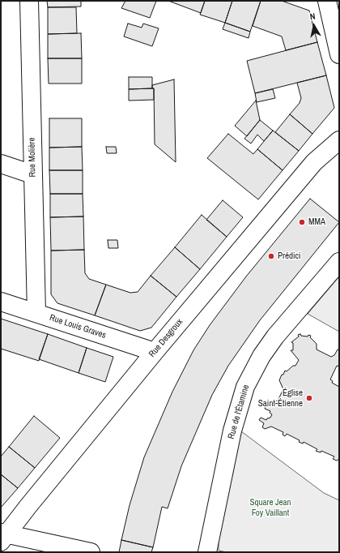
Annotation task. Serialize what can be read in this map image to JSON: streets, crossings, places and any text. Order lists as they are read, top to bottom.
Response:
{
  "streets": {
    "street": [
      "Rue Molière",
      "Rue Louis Graves",
      "Rue Desgroux",
      "Rue de l'Étamine"
    ]
  },
  "crossings": [
    ["Rue Molière", "Rue Louis Graves"],
    ["Rue Louis Graves", "Rue Desgroux"]
  ],
  "parks": ["Square Jean Foy Vaillant"],
  "places": ["MMA", "Prédici", "Église Saint-Étienne"],
  "north": "top"
}
